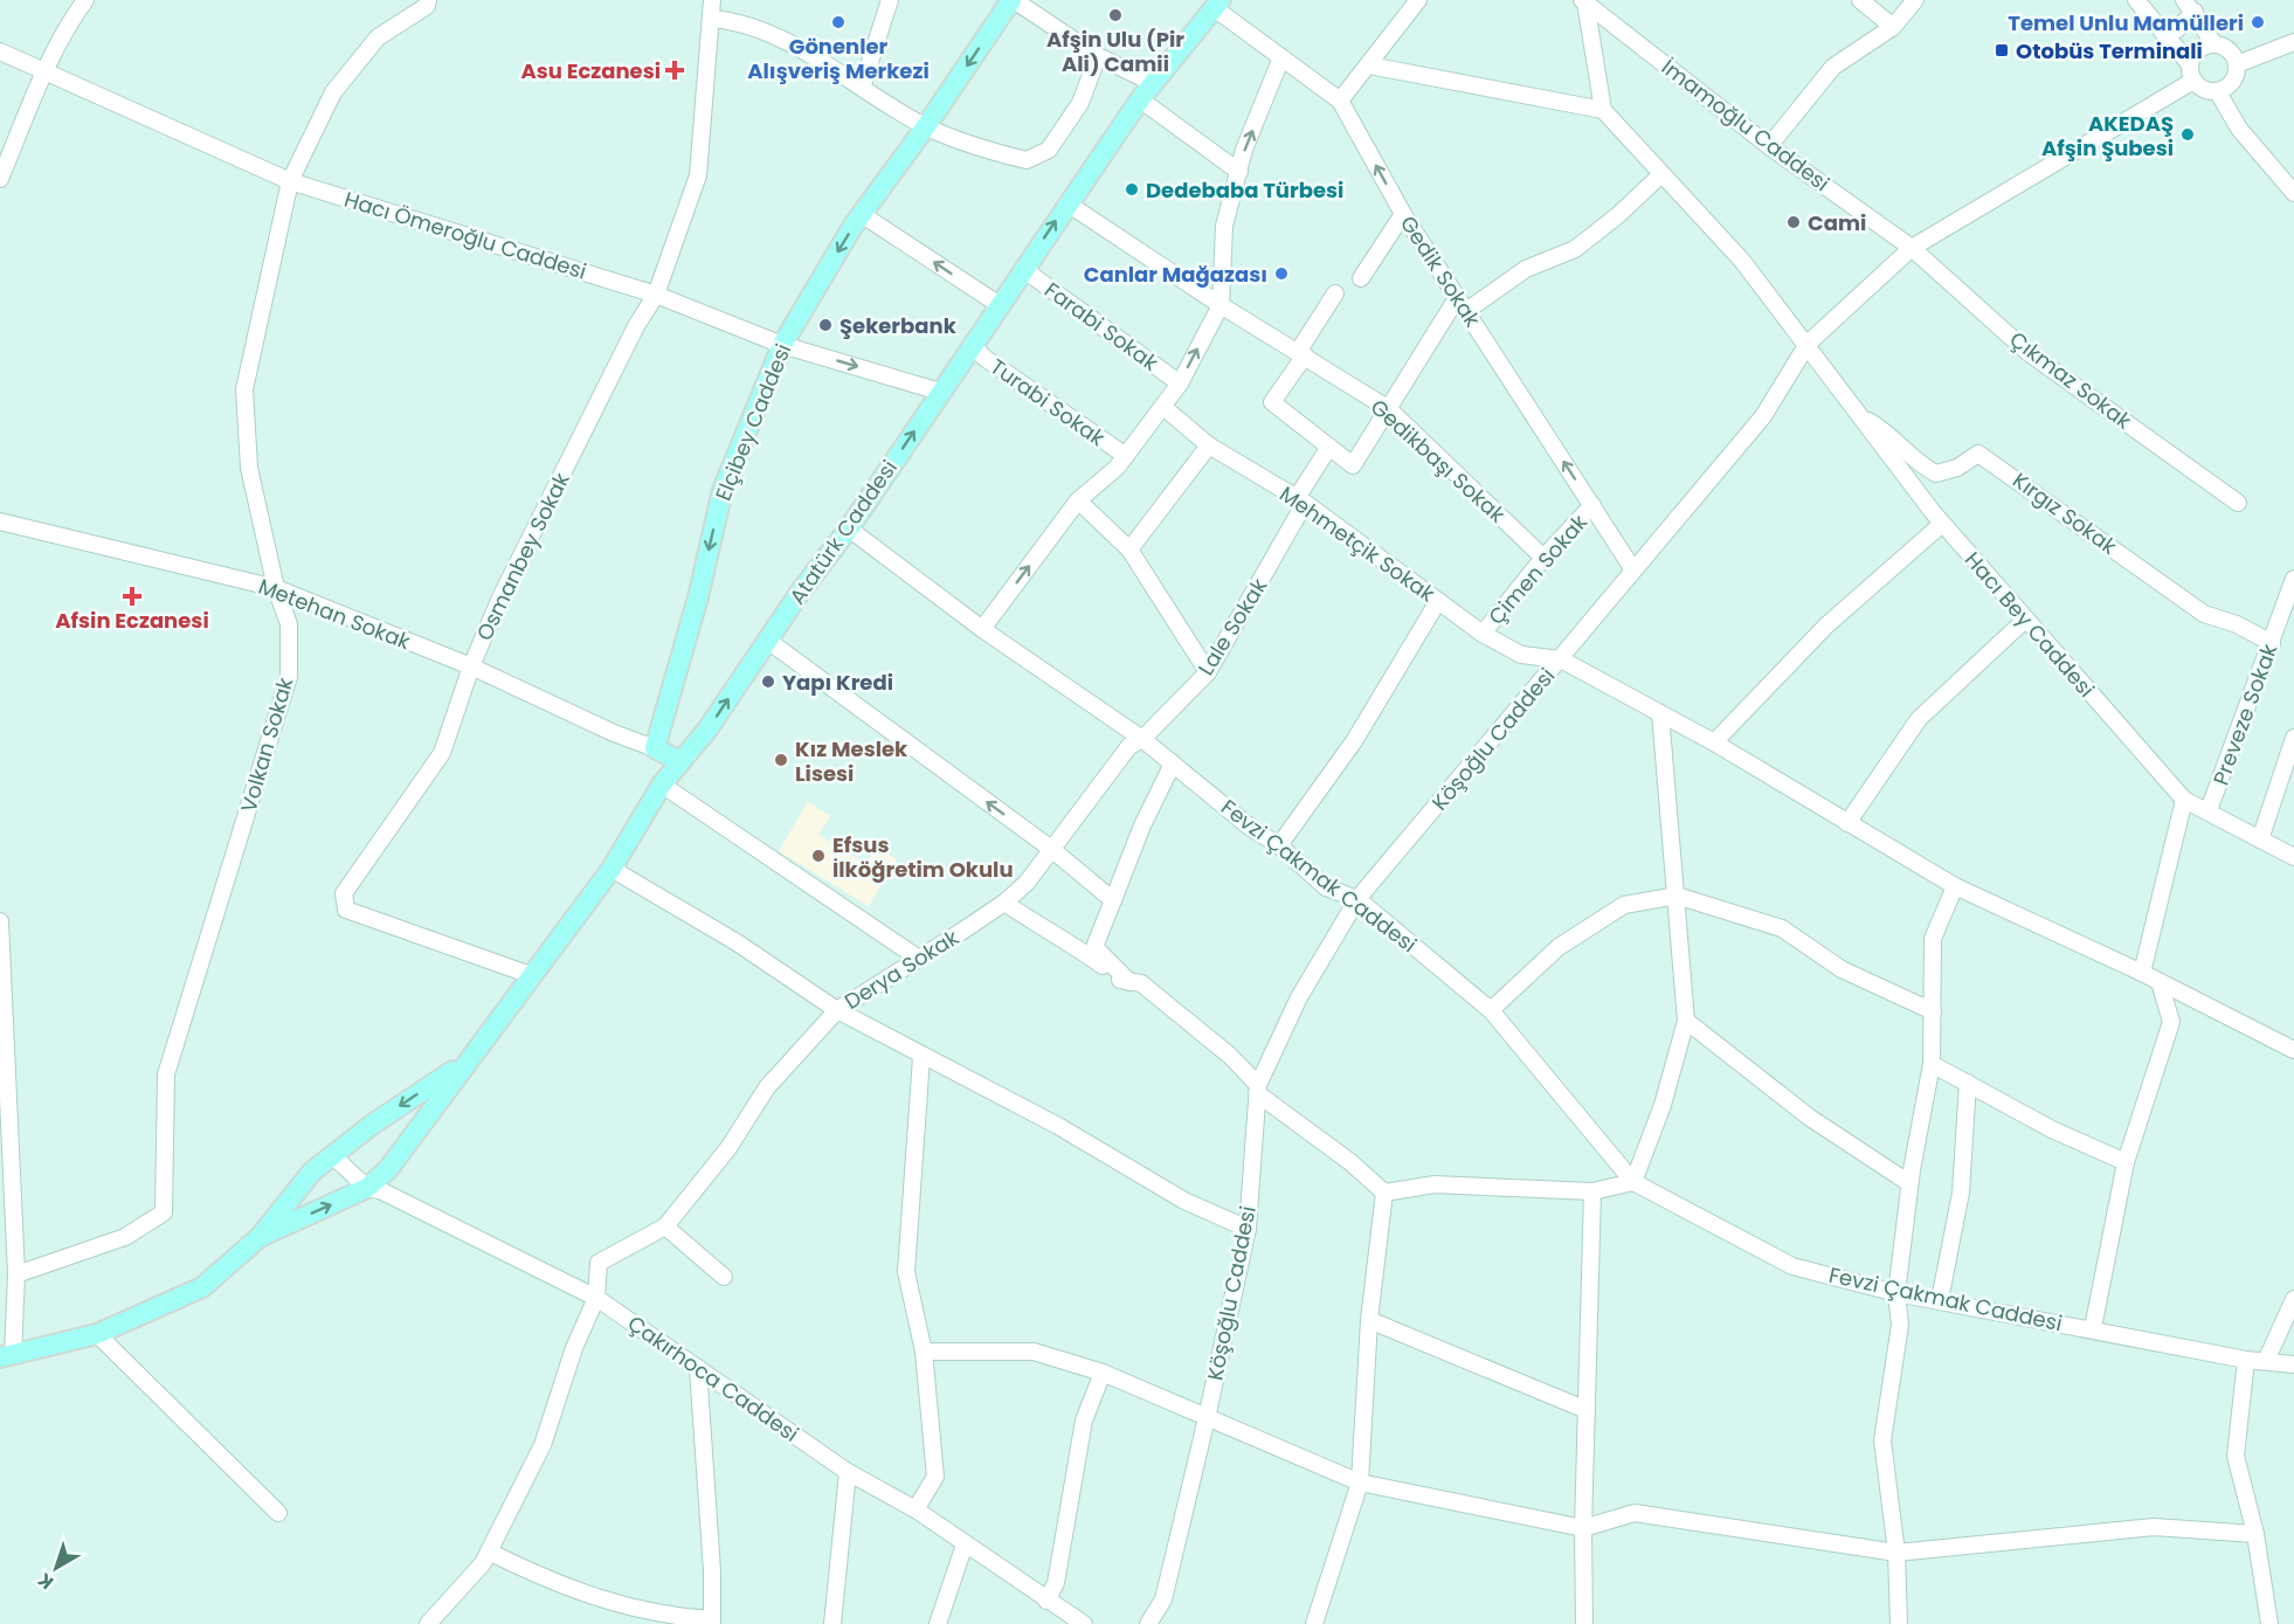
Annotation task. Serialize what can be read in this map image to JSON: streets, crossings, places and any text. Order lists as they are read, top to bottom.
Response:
{
  "streets": {
    "main road": ["Elçibey Caddesi", "Atatürk Caddesi"],
    "street": [
      "İmamoğlu Caddesi",
      "Hacı Ömeroğlu Caddesi",
      "Gedik Sokak",
      "Farabi Sokak",
      "Çıkmaz Sokak",
      "Turabi Sokak",
      "Gedikbaşı Sokak",
      "Kırgız Sokak",
      "Mehmetçik Sokak",
      "Osmanbey Sokak",
      "Çimen Sokak",
      "Metehan Sokak",
      "Hacı Bey Caddesi",
      "Lale Sokak",
      "Preveze Sokak",
      "Köşoğlu Caddesi",
      "Volkan Sokak",
      "Fevzi Çakmak Caddesi",
      "Derya Sokak",
      "Çakırhoca Caddesi"
    ]
  },
  "crossings": [
    ["İmamoğlu Caddesi", "Çıkmaz Sokak"],
    ["İmamoğlu Caddesi", "Köşoğlu Caddesi"],
    ["Hacı Ömeroğlu Caddesi", "Elçibey Caddesi"],
    ["Hacı Ömeroğlu Caddesi", "Atatürk Caddesi"],
    ["Hacı Ömeroğlu Caddesi", "Osmanbey Sokak"],
    ["Hacı Ömeroğlu Caddesi", "Volkan Sokak"],
    ["Gedik Sokak", "Atatürk Caddesi"],
    ["Gedik Sokak", "Çimen Sokak"],
    ["Gedik Sokak", "Köşoğlu Caddesi"],
    ["Farabi Sokak", "Atatürk Caddesi"],
    ["Çıkmaz Sokak", "Köşoğlu Caddesi"],
    ["Turabi Sokak", "Atatürk Caddesi"],
    ["Elçibey Caddesi", "Metehan Sokak"],
    ["Gedikbaşı Sokak", "Atatürk Caddesi"],
    ["Gedikbaşı Sokak", "Çimen Sokak"],
    ["Kırgız Sokak", "Hacı Bey Caddesi"],
    ["Kırgız Sokak", "Preveze Sokak"],
    ["Atatürk Caddesi", "Osmanbey Sokak"],
    ["Atatürk Caddesi", "Fevzi Çakmak Caddesi"],
    ["Atatürk Caddesi", "Çakırhoca Caddesi"],
    ["Mehmetçik Sokak", "Çimen Sokak"],
    ["Mehmetçik Sokak", "Lale Sokak"],
    ["Mehmetçik Sokak", "Köşoğlu Caddesi"],
    ["Osmanbey Sokak", "Metehan Sokak"],
    ["Metehan Sokak", "Volkan Sokak"],
    ["Hacı Bey Caddesi", "Preveze Sokak"],
    ["Hacı Bey Caddesi", "Köşoğlu Caddesi"],
    ["Lale Sokak", "Fevzi Çakmak Caddesi"],
    ["Lale Sokak", "Derya Sokak"],
    ["Köşoğlu Caddesi", "Fevzi Çakmak Caddesi"],
    ["Fevzi Çakmak Caddesi", "Derya Sokak"],
    ["Derya Sokak", "Çakırhoca Caddesi"]
  ],
  "one_way": ["Gedik Sokak", "Elçibey Caddesi"],
  "places": {
    "other": [
      "Afşin Ulu (Pir Ali) Camii",
      "Gönenler Alışveriş Merkezi",
      "Temel Unlu Mamülleri",
      "AKEDAŞ Afşin Şubesi",
      "Dedebaba Türbesi",
      "Cami",
      "Canlar Mağazası",
      "Şekerbank",
      "Yapı Kredi",
      "Kız Meslek Lisesi",
      "Efsus İlköğretim Okulu"
    ],
    "transit": ["Otobüs Terminali"],
    "health": ["Asu Eczanesi", "Afsin Eczanesi"]
  },
  "north": "bottom left"
}
